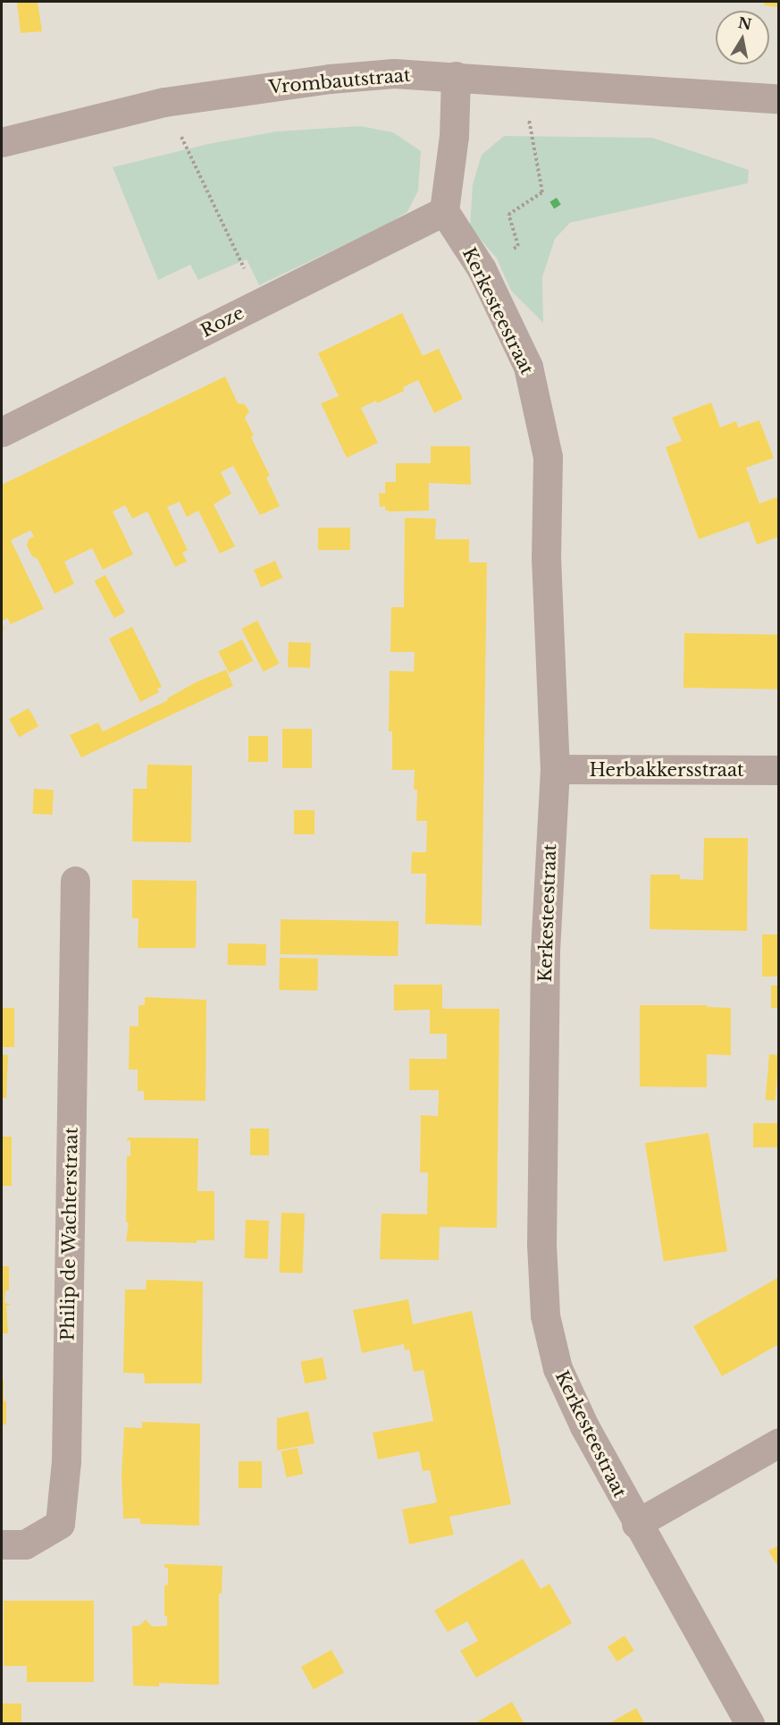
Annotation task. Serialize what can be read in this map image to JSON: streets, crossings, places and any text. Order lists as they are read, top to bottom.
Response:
{
  "streets": {
    "street": [
      "Vrombautstraat",
      "Kerkesteestraat",
      "Roze",
      "Herbakkersstraat",
      "Philip de Wachterstraat"
    ]
  },
  "crossings": [
    ["Kerkesteestraat", "Roze"],
    ["Kerkesteestraat", "Herbakkersstraat"]
  ],
  "north": "top"
}
